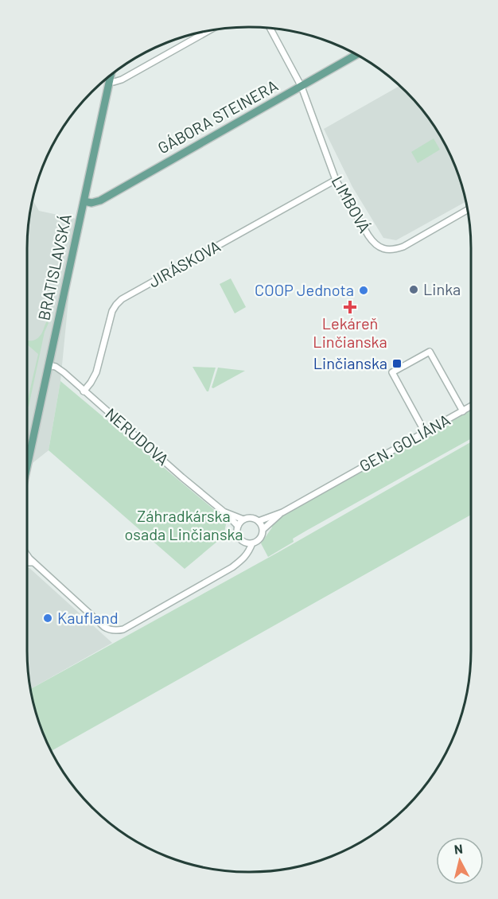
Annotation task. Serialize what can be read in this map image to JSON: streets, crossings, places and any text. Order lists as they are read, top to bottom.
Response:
{
  "streets": {
    "main road": ["GÁBORA STEINERA", "BRATISLAVSKÁ"],
    "street": [
      "LIMBOVÁ",
      "JIRÁSKOVA",
      "NERUDOVA",
      "GEN. GOLIÁNA"
    ]
  },
  "crossings": [
    ["GÁBORA STEINERA", "LIMBOVÁ"],
    ["GÁBORA STEINERA", "BRATISLAVSKÁ"],
    ["LIMBOVÁ", "JIRÁSKOVA"],
    ["JIRÁSKOVA", "NERUDOVA"],
    ["BRATISLAVSKÁ", "NERUDOVA"]
  ],
  "parks": ["Záhradkárska osada Linčianska"],
  "places": {
    "other": ["Linka", "COOP Jednota", "Kaufland"],
    "health": ["Lekáreň Linčianska"],
    "transit": ["Linčianska"]
  },
  "north": "top"
}
